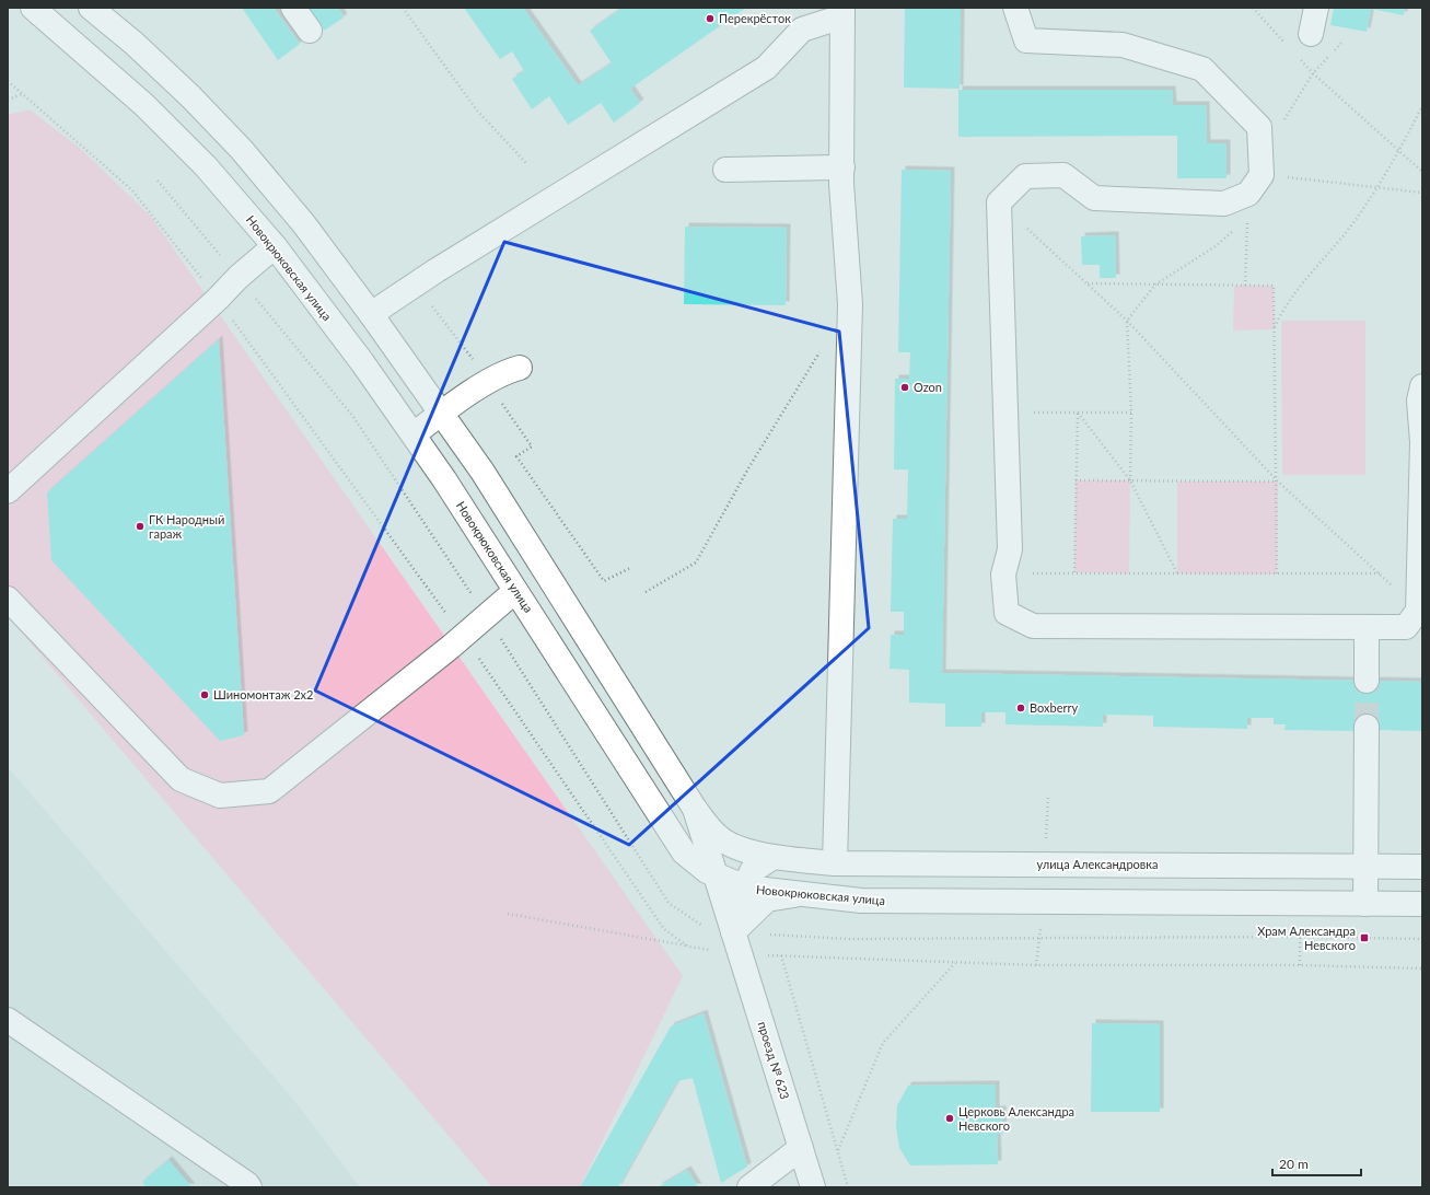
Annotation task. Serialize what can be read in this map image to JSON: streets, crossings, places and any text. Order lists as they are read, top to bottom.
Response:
{
  "streets": {
    "main road": ["Новокрюковская улица", "улица Александровка", "проезд № 623"]
  },
  "places": {
    "other": [
      "Перекрёсток",
      "Ozon",
      "ГК Народный гараж",
      "Шиномонтаж 2x2",
      "Boxberry",
      "Церковь Александра Невского"
    ],
    "transit": ["Храм Александра Невского"]
  },
  "scale_bar": "20 m"
}
